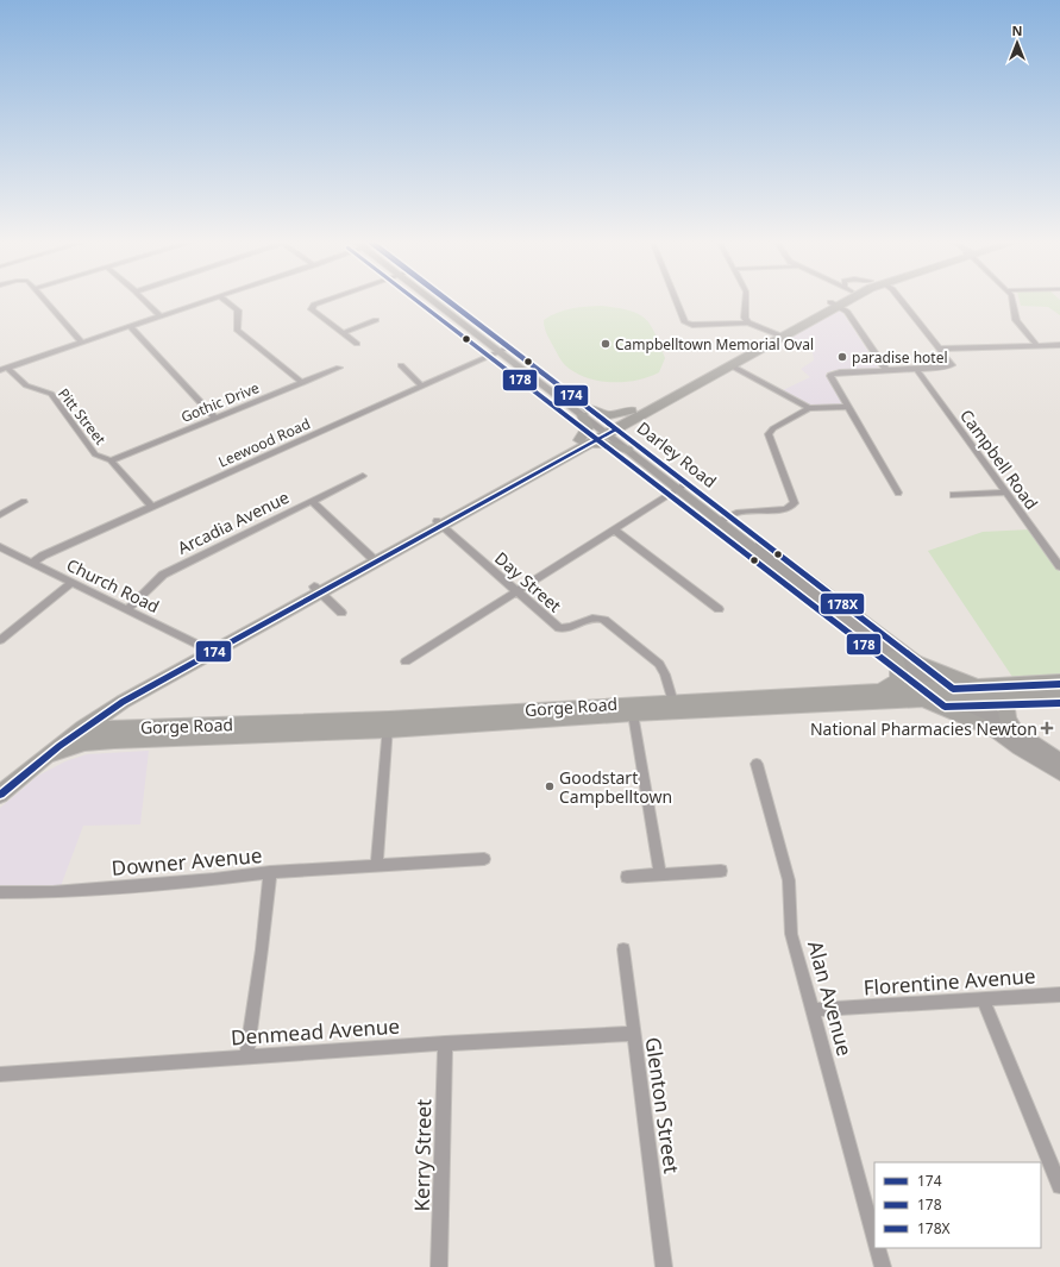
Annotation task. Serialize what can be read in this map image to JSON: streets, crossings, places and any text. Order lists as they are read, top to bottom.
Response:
{
  "streets": {
    "main road": ["Darley Road", "Gorge Road"],
    "street": [
      "Gothic Drive",
      "Pitt Street",
      "Leewood Road",
      "Campbell Road",
      "Arcadia Avenue",
      "Day Street",
      "Church Road",
      "Downer Avenue",
      "Florentine Avenue",
      "Alan Avenue",
      "Denmead Avenue",
      "Glenton Street",
      "Kerry Street"
    ]
  },
  "crossings": [
    ["Gothic Drive", "Pitt Street"],
    ["Pitt Street", "Leewood Road"],
    ["Leewood Road", "Darley Road"],
    ["Leewood Road", "Church Road"],
    ["Darley Road", "Gorge Road"],
    ["Arcadia Avenue", "Church Road"],
    ["Day Street", "Gorge Road"],
    ["Florentine Avenue", "Alan Avenue"],
    ["Denmead Avenue", "Glenton Street"],
    ["Denmead Avenue", "Kerry Street"]
  ],
  "places": {
    "other": ["Campbelltown Memorial Oval", "paradise hotel", "Goodstart Campbelltown"],
    "health": ["National Pharmacies Newton"]
  },
  "lines": ["transit line 174", "transit line 178", "transit line 178X"],
  "legend": ["174", "178", "178X"],
  "north": "top"
}
